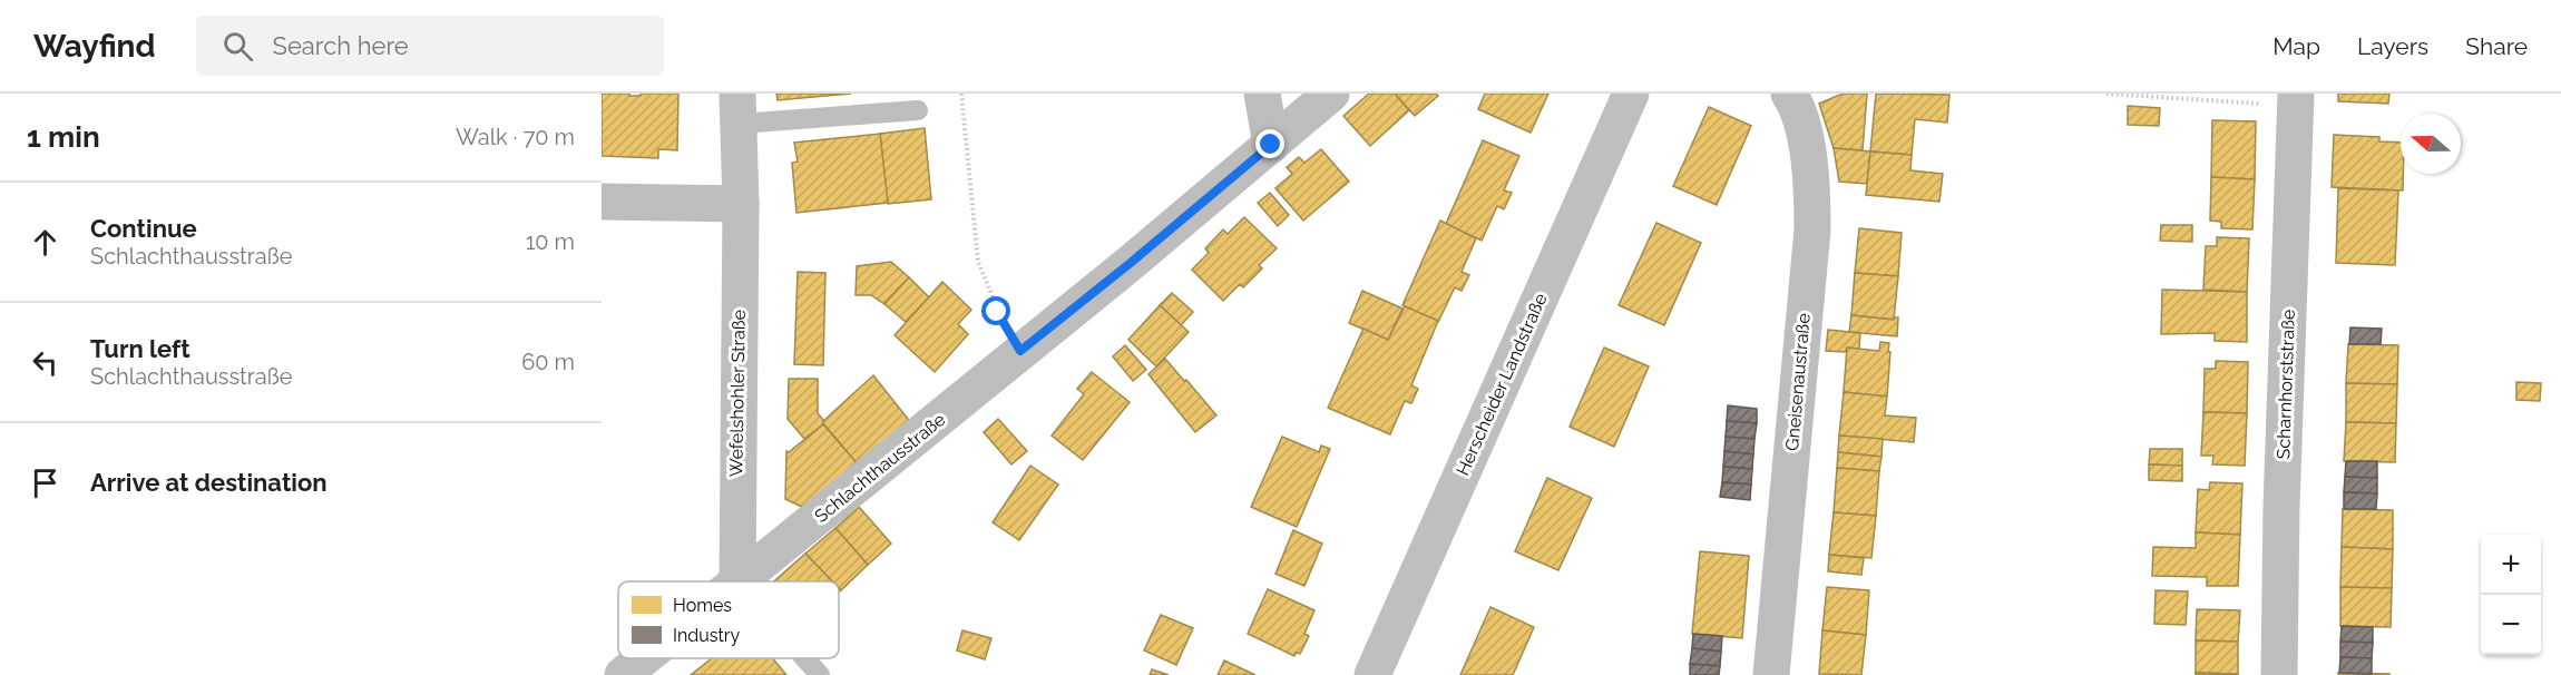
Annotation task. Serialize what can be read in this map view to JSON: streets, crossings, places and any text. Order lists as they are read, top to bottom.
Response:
{
  "streets": {
    "main road": ["Herscheider Landstraße"],
    "street": [
      "Gneisenaustraße",
      "Scharnhorststraße",
      "Wefelshohler Straße",
      "Schlachthausstraße"
    ]
  },
  "legend": ["Homes", "Industry"],
  "north": "left",
  "page": {
    "header": "Wayfind",
    "search": "Search here",
    "nav": ["Map", "Layers", "Share"],
    "heading": ["1 min", "Walk · 70 m"],
    "list": [
      ["Continue", "Schlachthausstraße", "10 m"],
      ["Turn left", "Schlachthausstraße", "60 m"],
      "Arrive at destination"
    ],
    "map_buttons": ["+", "−"]
  }
}
